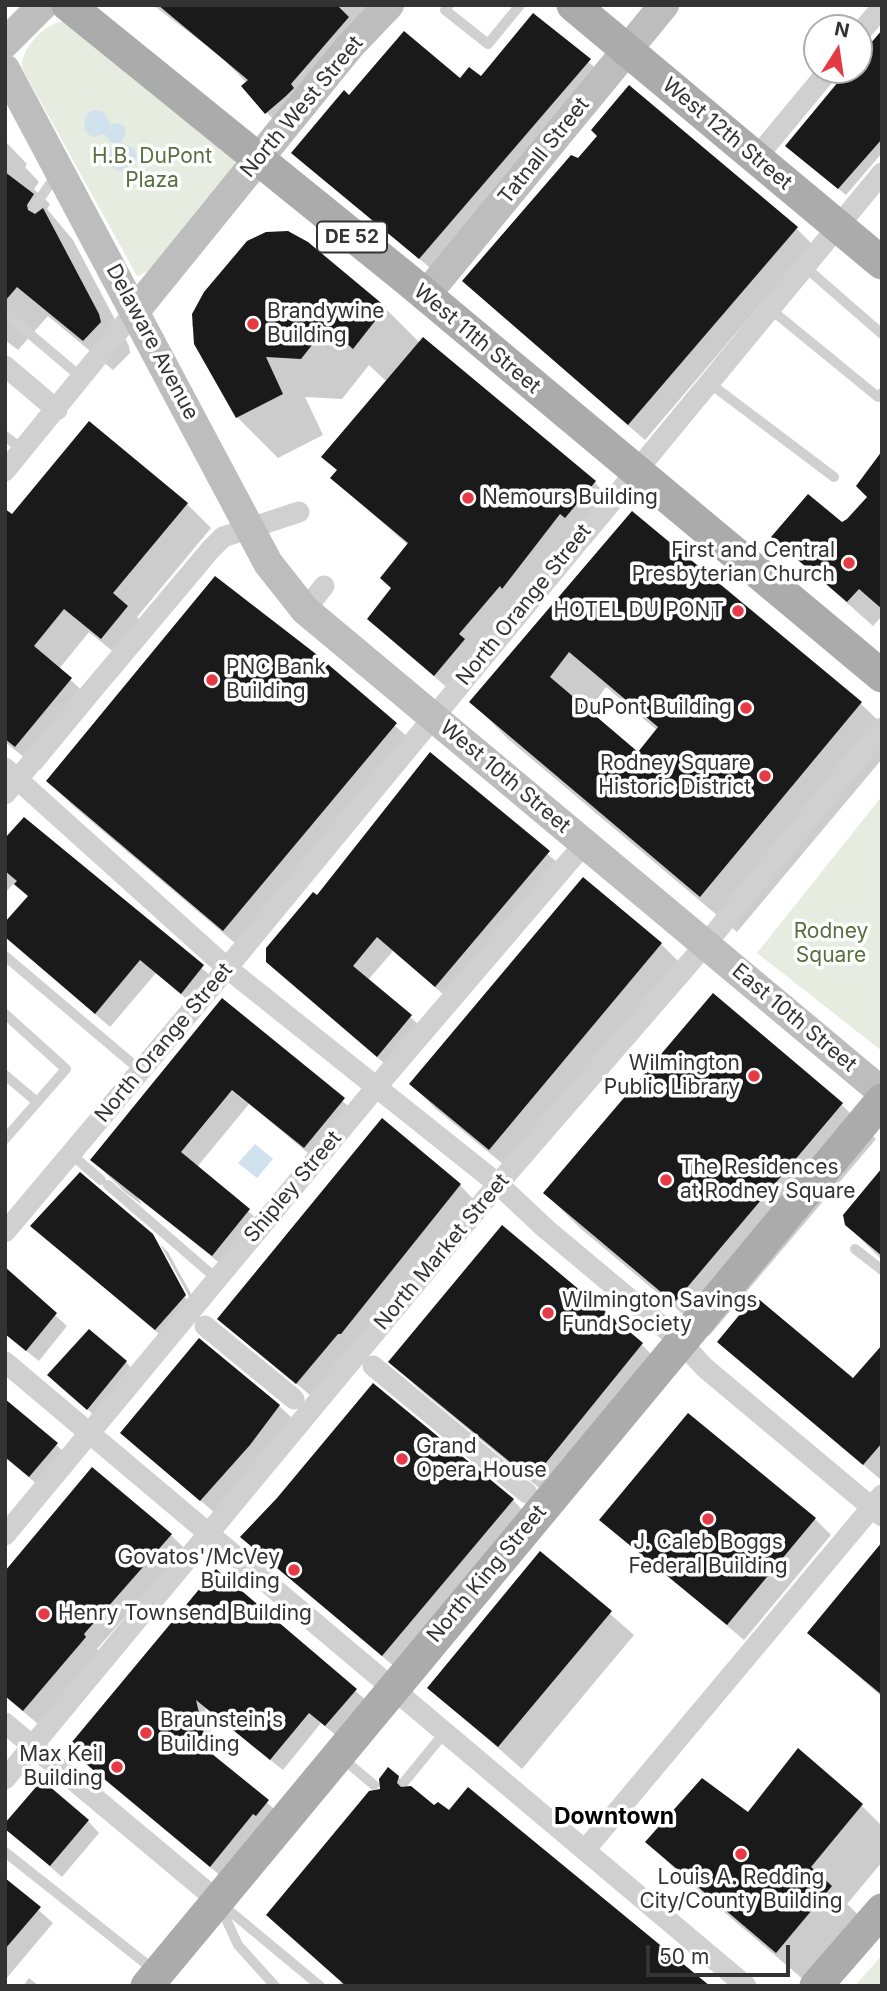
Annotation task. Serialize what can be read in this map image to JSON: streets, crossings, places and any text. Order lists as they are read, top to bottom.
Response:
{
  "streets": {
    "main road": [
      "North West Street",
      "West 12th Street",
      "Tatnall Street",
      "DE 52",
      "West 11th Street",
      "Delaware Avenue",
      "West 10th Street",
      "East 10th Street",
      "North King Street"
    ],
    "street": ["North Orange Street", "Shipley Street", "North Market Street"]
  },
  "crossings": [
    ["North West Street", "West 11th Street"],
    ["North West Street", "Delaware Avenue"],
    ["West 12th Street", "Tatnall Street"],
    ["West 12th Street", "North Orange Street"],
    ["Tatnall Street", "West 11th Street"],
    ["West 11th Street", "North Orange Street"],
    ["Delaware Avenue", "West 10th Street"],
    ["North Orange Street", "West 10th Street"],
    ["West 10th Street", "East 10th Street"],
    ["West 10th Street", "Shipley Street"],
    ["West 10th Street", "North Market Street"],
    ["East 10th Street", "North Market Street"]
  ],
  "districts": ["Downtown"],
  "parks": ["H.B. DuPont Plaza", "Rodney Square"],
  "places": [
    "Brandywine Building",
    "Nemours Building",
    "First and Central Presbyterian Church",
    "HOTEL DU PONT",
    "PNC Bank Building",
    "DuPont Building",
    "Rodney Square Historic District",
    "Wilmington Public Library",
    "The Residences at Rodney Square",
    "Wilmington Savings Fund Society",
    "Grand Opera House",
    "J. Caleb Boggs Federal Building",
    "Govatos'/McVey Building",
    "Henry Townsend Building",
    "Braunstein's Building",
    "Max Keil Building",
    "Louis A. Redding City/County Building"
  ],
  "scale_bar": "50 m",
  "north": "top"
}
